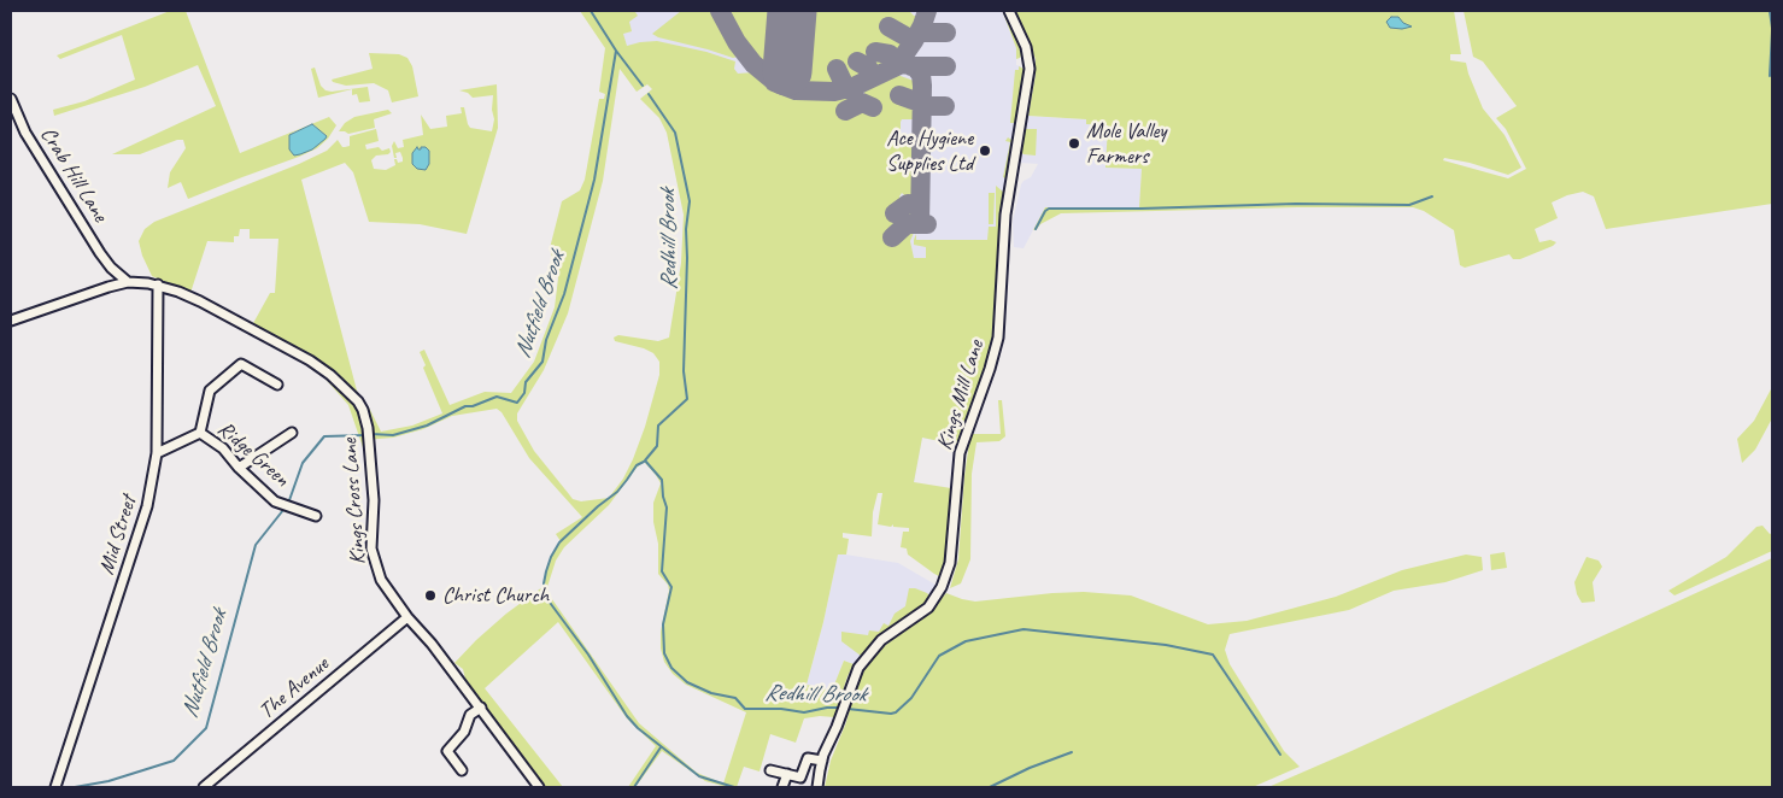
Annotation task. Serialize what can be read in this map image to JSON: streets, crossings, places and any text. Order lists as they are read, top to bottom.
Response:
{
  "streets": {
    "street": [
      "Crab Hill Lane",
      "Kings Mill Lane",
      "Ridge Green",
      "Kings Cross Lane",
      "Mid Street",
      "The Avenue"
    ]
  },
  "crossings": [
    ["Crab Hill Lane", "Kings Cross Lane"],
    ["Kings Cross Lane", "Mid Street"],
    ["Kings Cross Lane", "The Avenue"]
  ],
  "water": ["Redhill Brook", "Nutfield Brook"],
  "places": ["Mole Valley Farmers", "Ace Hygiene Supplies Ltd", "Christ Church"]
}
